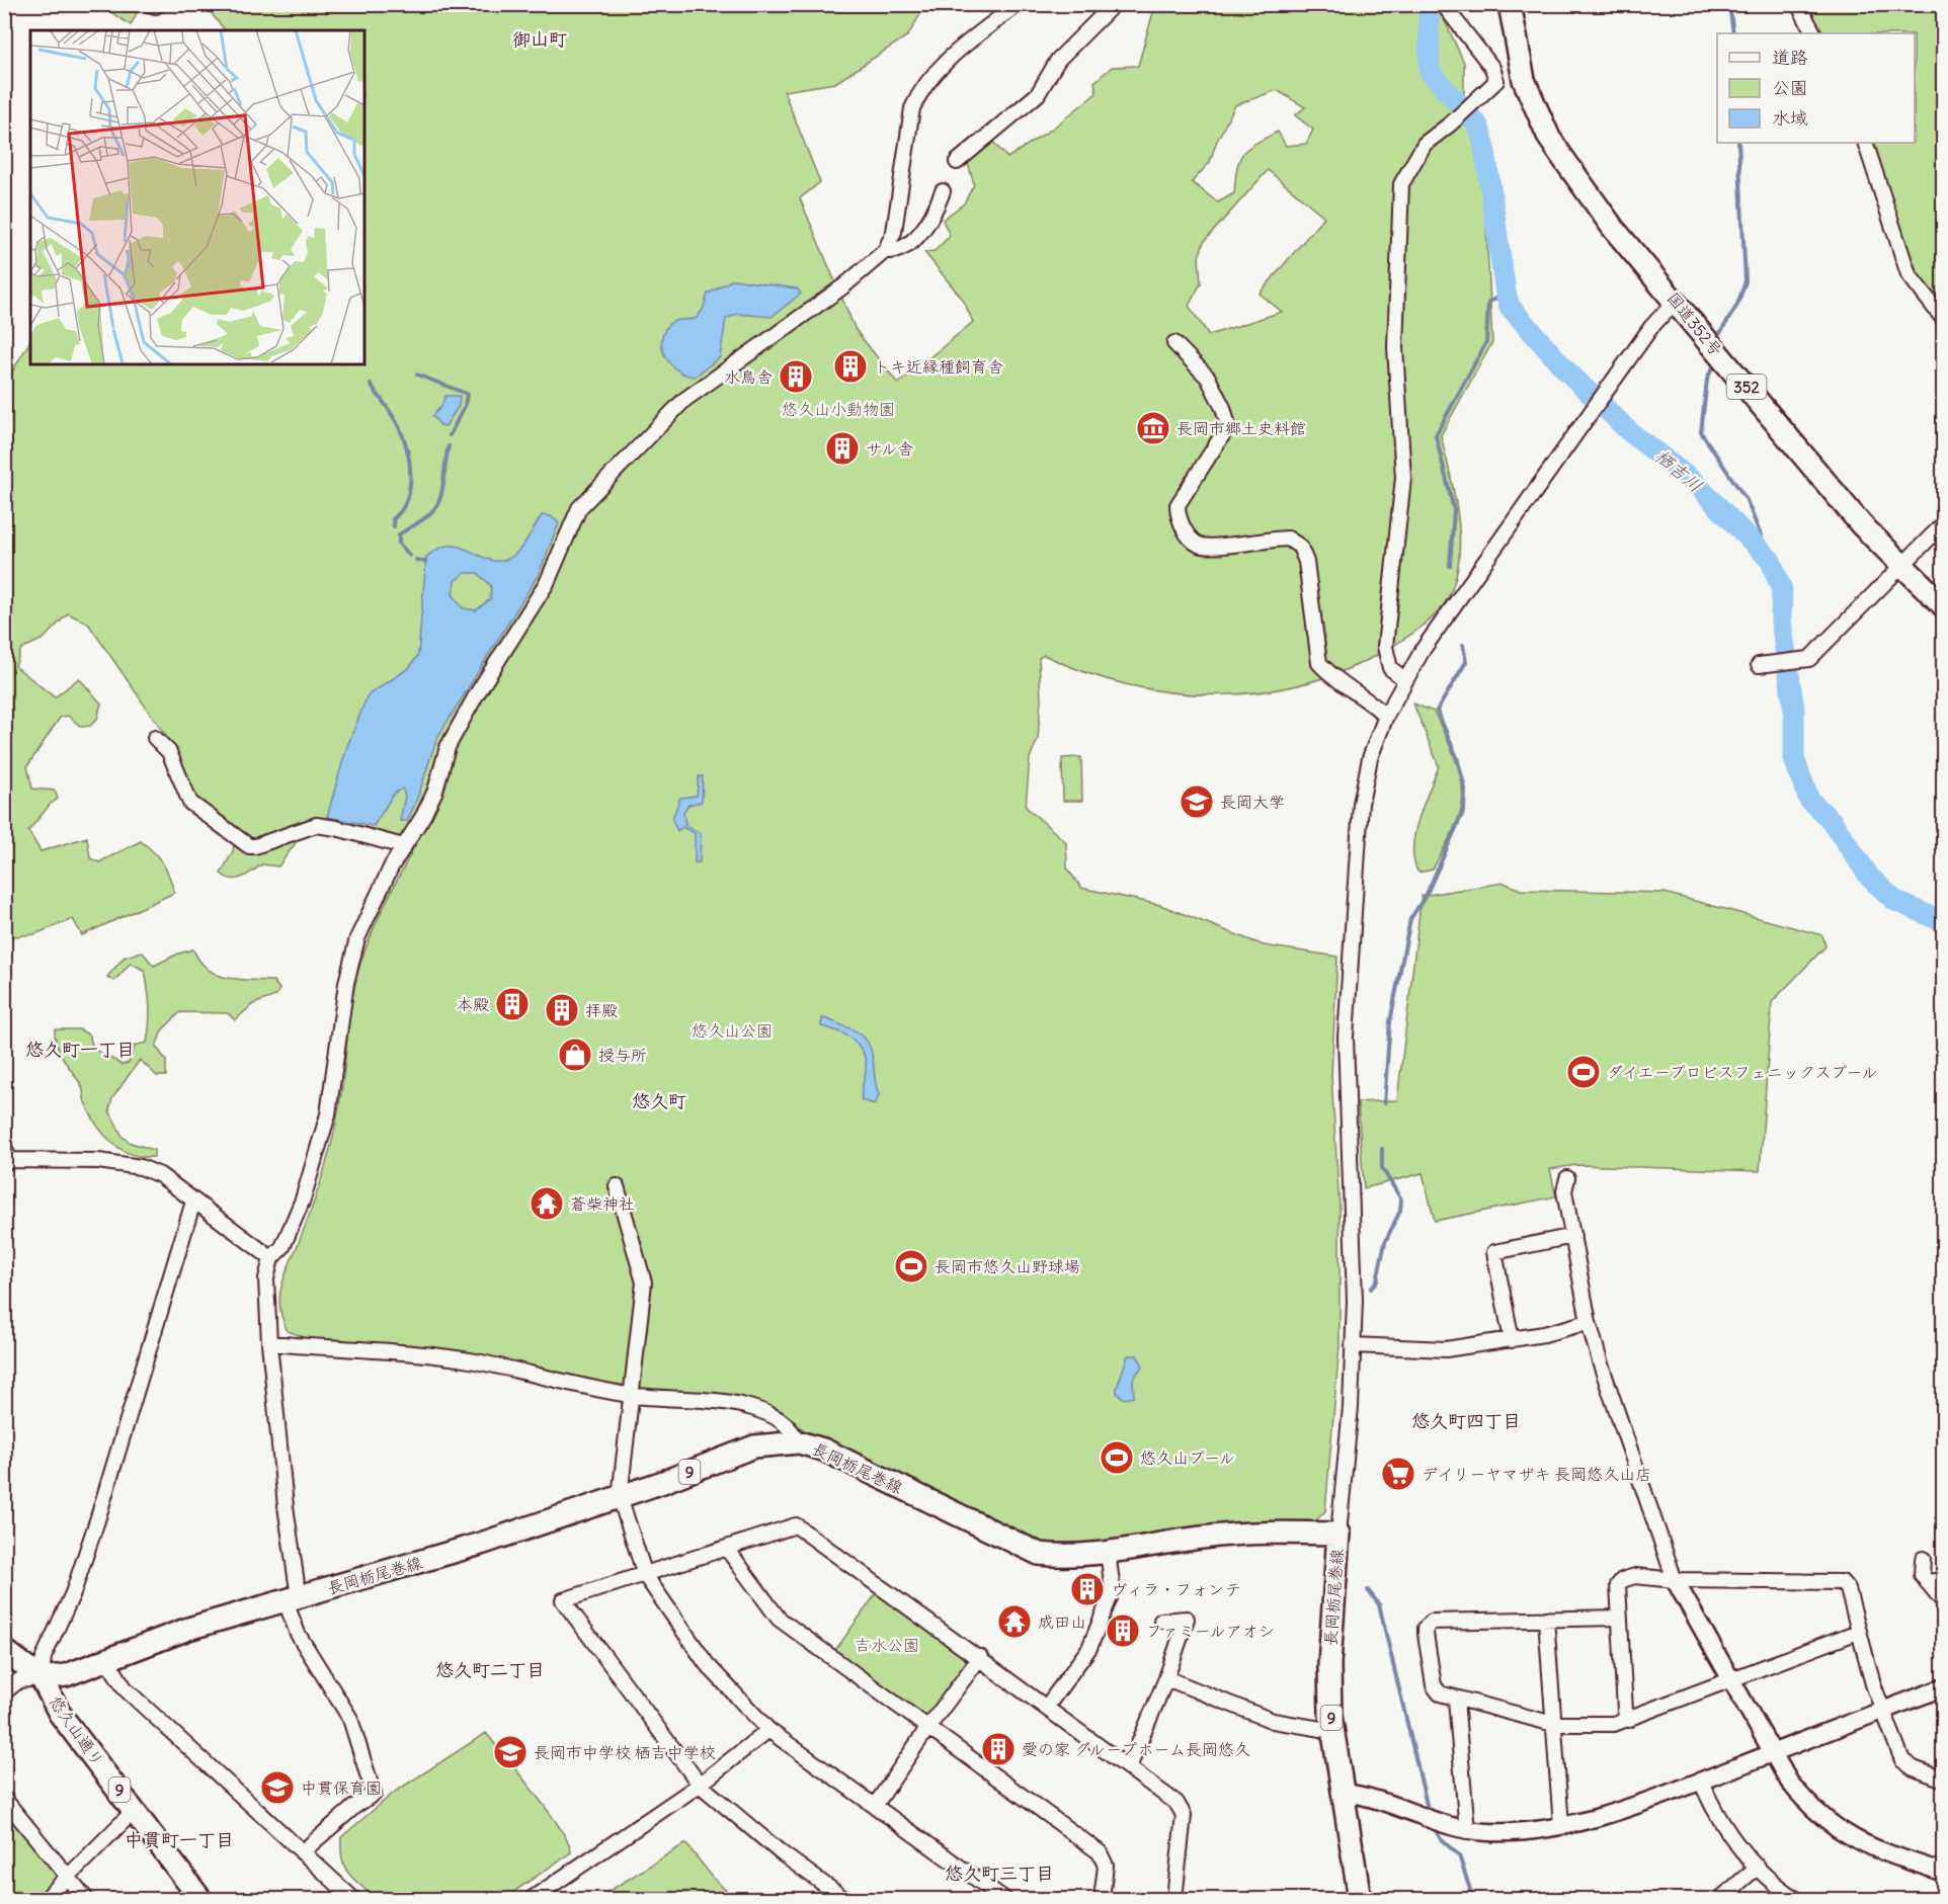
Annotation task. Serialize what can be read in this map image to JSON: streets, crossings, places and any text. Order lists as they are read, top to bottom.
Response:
{
  "streets": {
    "main road": [
      "国道352号",
      "352",
      "長岡栃尾巻線",
      "9",
      "悠久山通り"
    ]
  },
  "crossings": [
    ["長岡栃尾巻線", "9"],
    ["長岡栃尾巻線", "悠久山通り"],
    ["9", "悠久山通り"]
  ],
  "districts": [
    "御山町",
    "悠久町一丁目",
    "悠久町",
    "悠久町四丁目",
    "悠久町二丁目",
    "中貫町一丁目",
    "悠久町三丁目"
  ],
  "water": ["栖吉川"],
  "parks": ["悠久山小動物園", "悠久山公園", "吉水公園"],
  "places": {
    "building": [
      "トキ近縁種飼育舎",
      "水鳥舎",
      "サル舎",
      "本殿",
      "拝殿",
      "ヴィラ・フォンテ",
      "ファミールアオシ",
      "愛の家 グループホーム長岡悠久"
    ],
    "museum": ["長岡市郷土史料館"],
    "school or university": ["長岡大学", "長岡市中学校 栖吉中学校", "中貫保育園"],
    "shop": ["授与所"],
    "sports": ["ダイエープロビスフェニックスプール", "長岡市悠久山野球場", "悠久山プール"],
    "temple": ["蒼柴神社", "成田山"],
    "supermarket": ["デイリーヤマザキ 長岡悠久山店"]
  },
  "legend": ["道路", "公園", "水域"]
}
